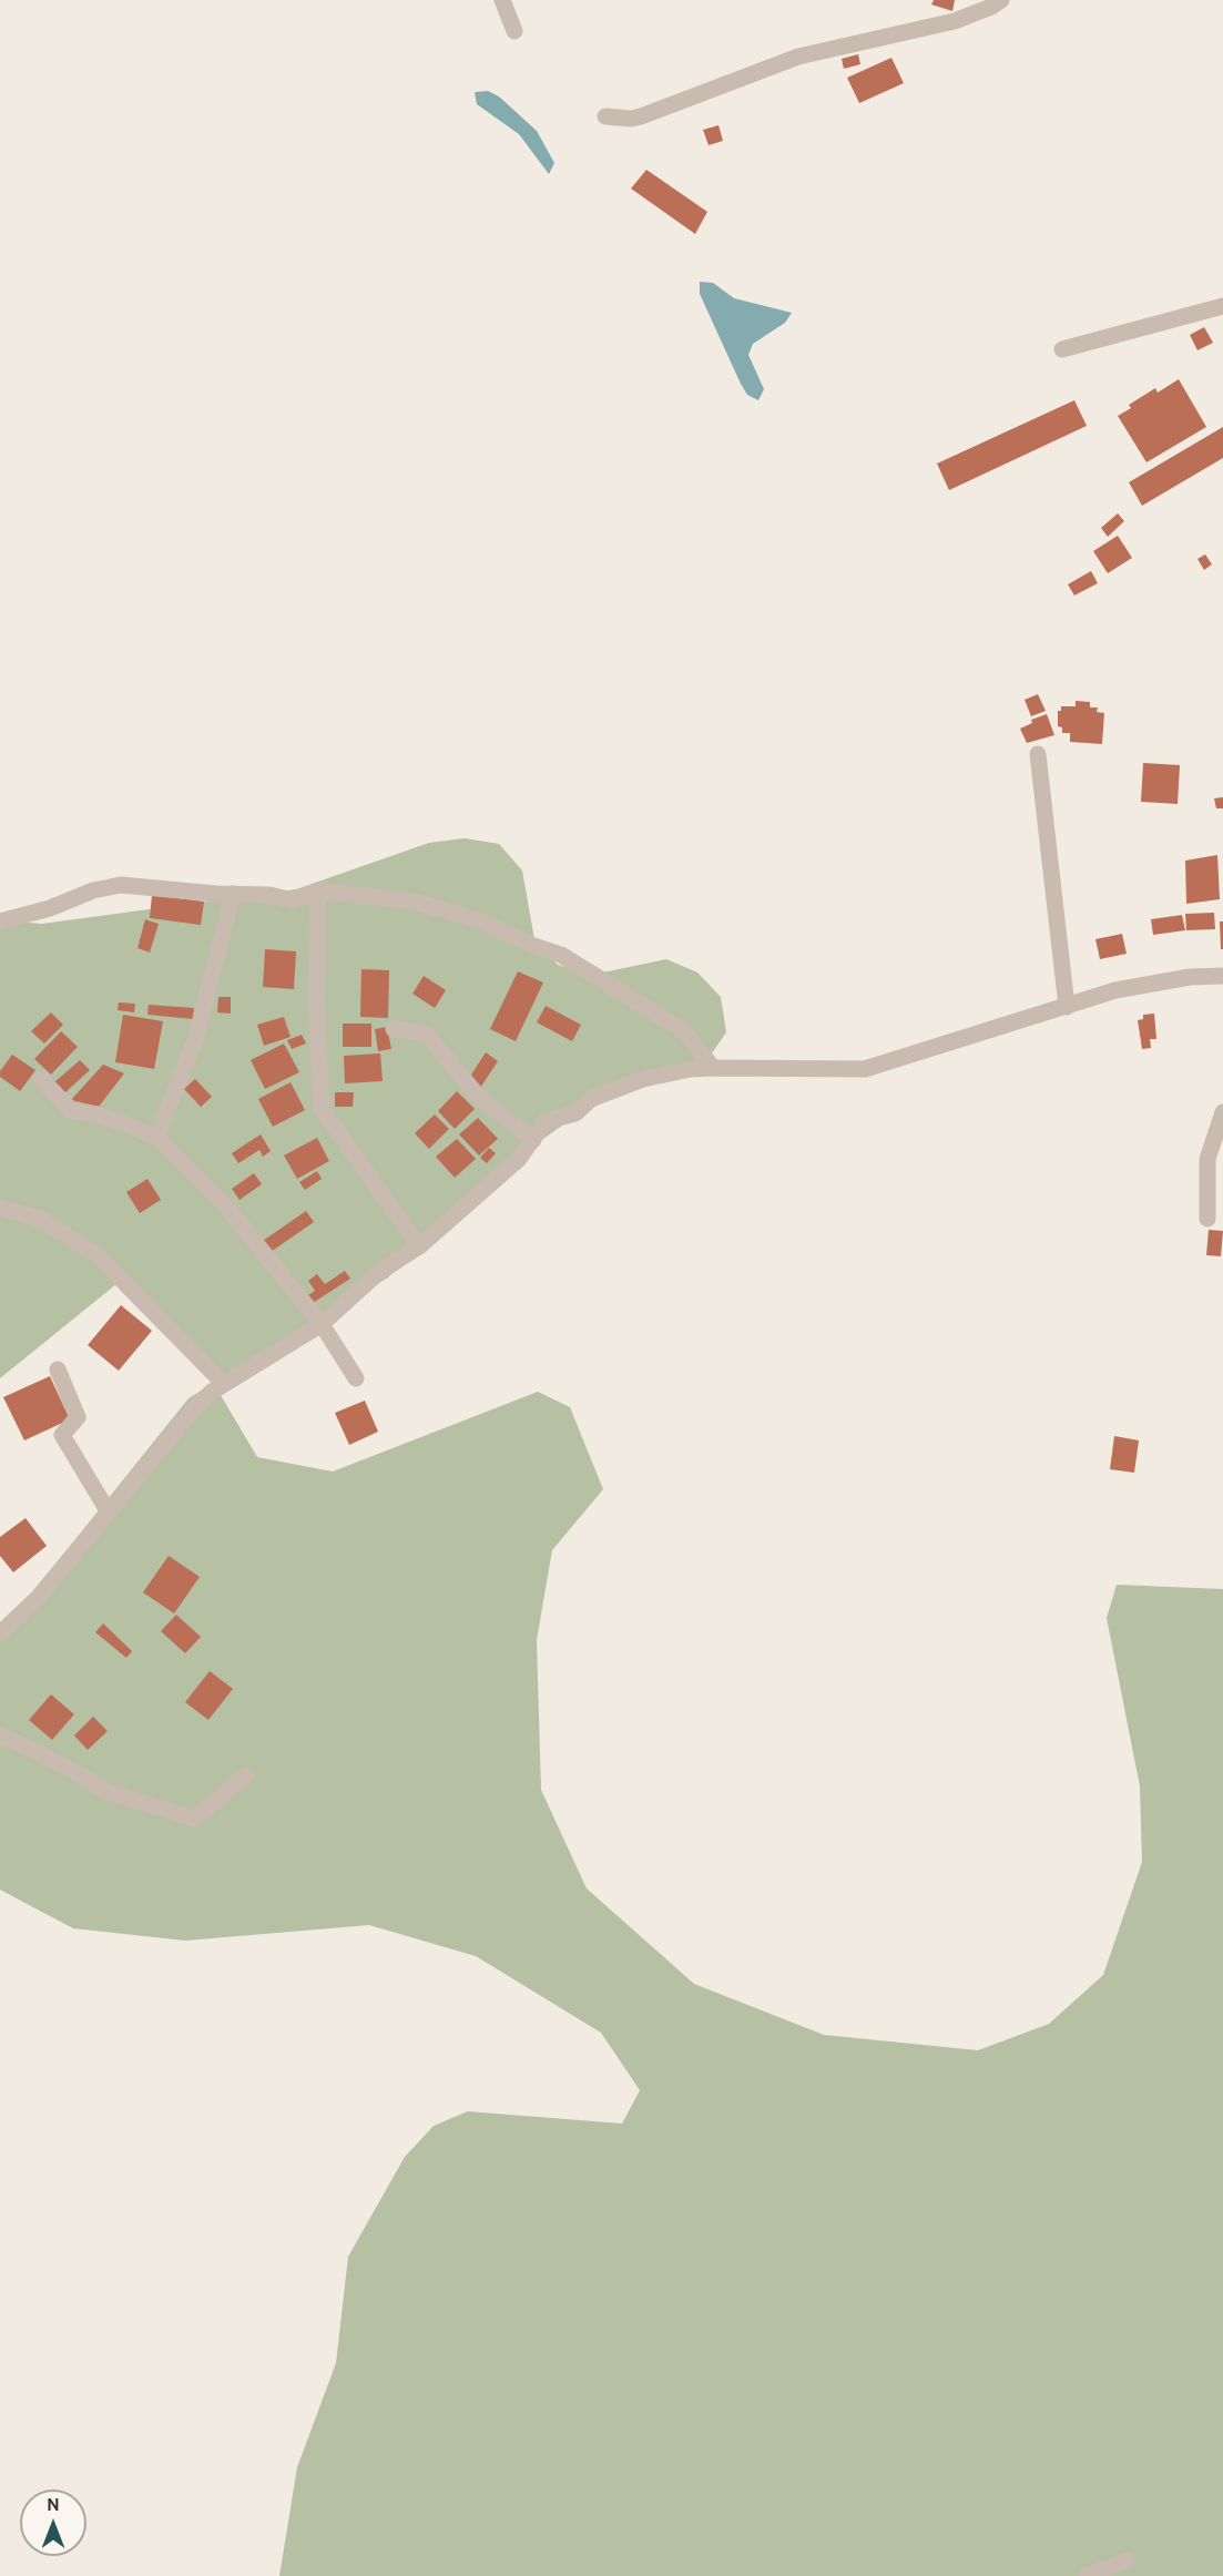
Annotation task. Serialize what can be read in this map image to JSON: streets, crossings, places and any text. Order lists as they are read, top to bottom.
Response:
{
  "north": "top"
}
